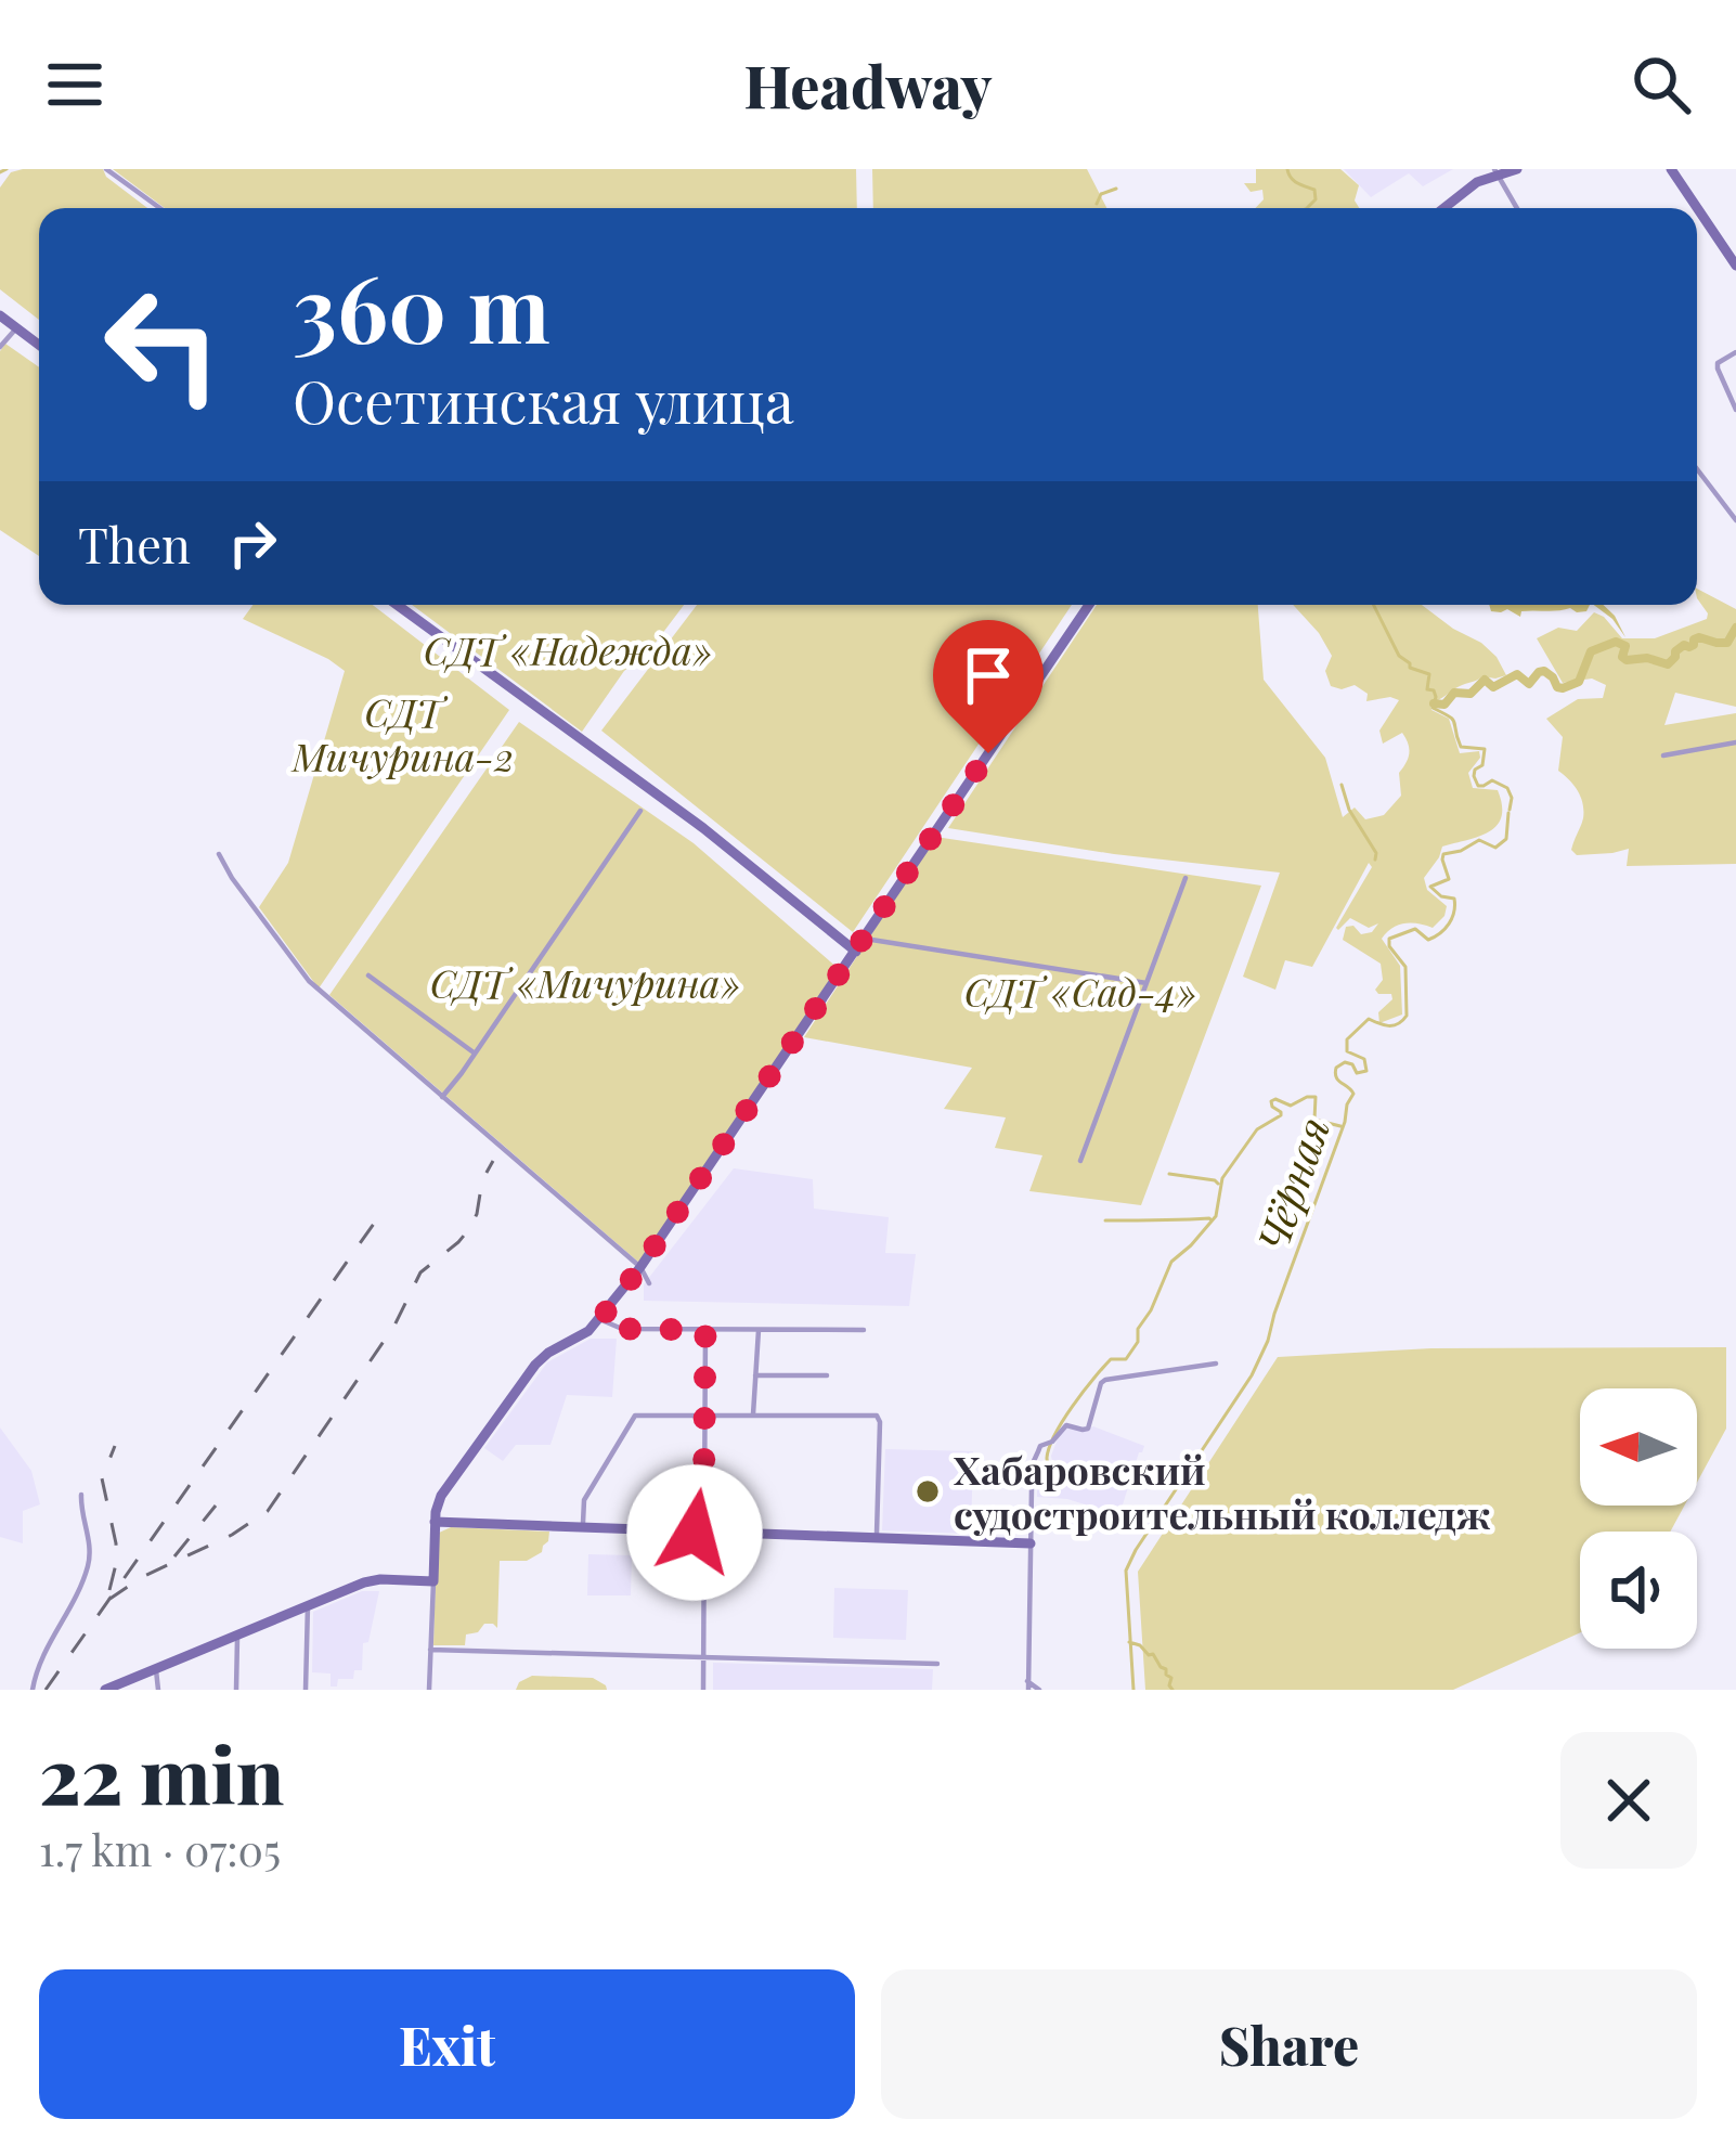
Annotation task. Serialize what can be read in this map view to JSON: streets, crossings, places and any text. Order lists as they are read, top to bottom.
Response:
{
  "water": ["Чёрная"],
  "parks": [
    "СДТ «Надежда»",
    "СДТ Мичурина-2",
    "СДТ «Мичурина»",
    "СДТ «Сад-4»"
  ],
  "places": ["Хабаровский судостроительный колледж"],
  "north": "left",
  "page": {
    "header": "Headway",
    "turn": ["360 m", "Осетинская улица"],
    "then": "Then",
    "heading": ["22 min", "1.7 km · 07:05"],
    "buttons": ["Exit", "Share"]
  }
}
